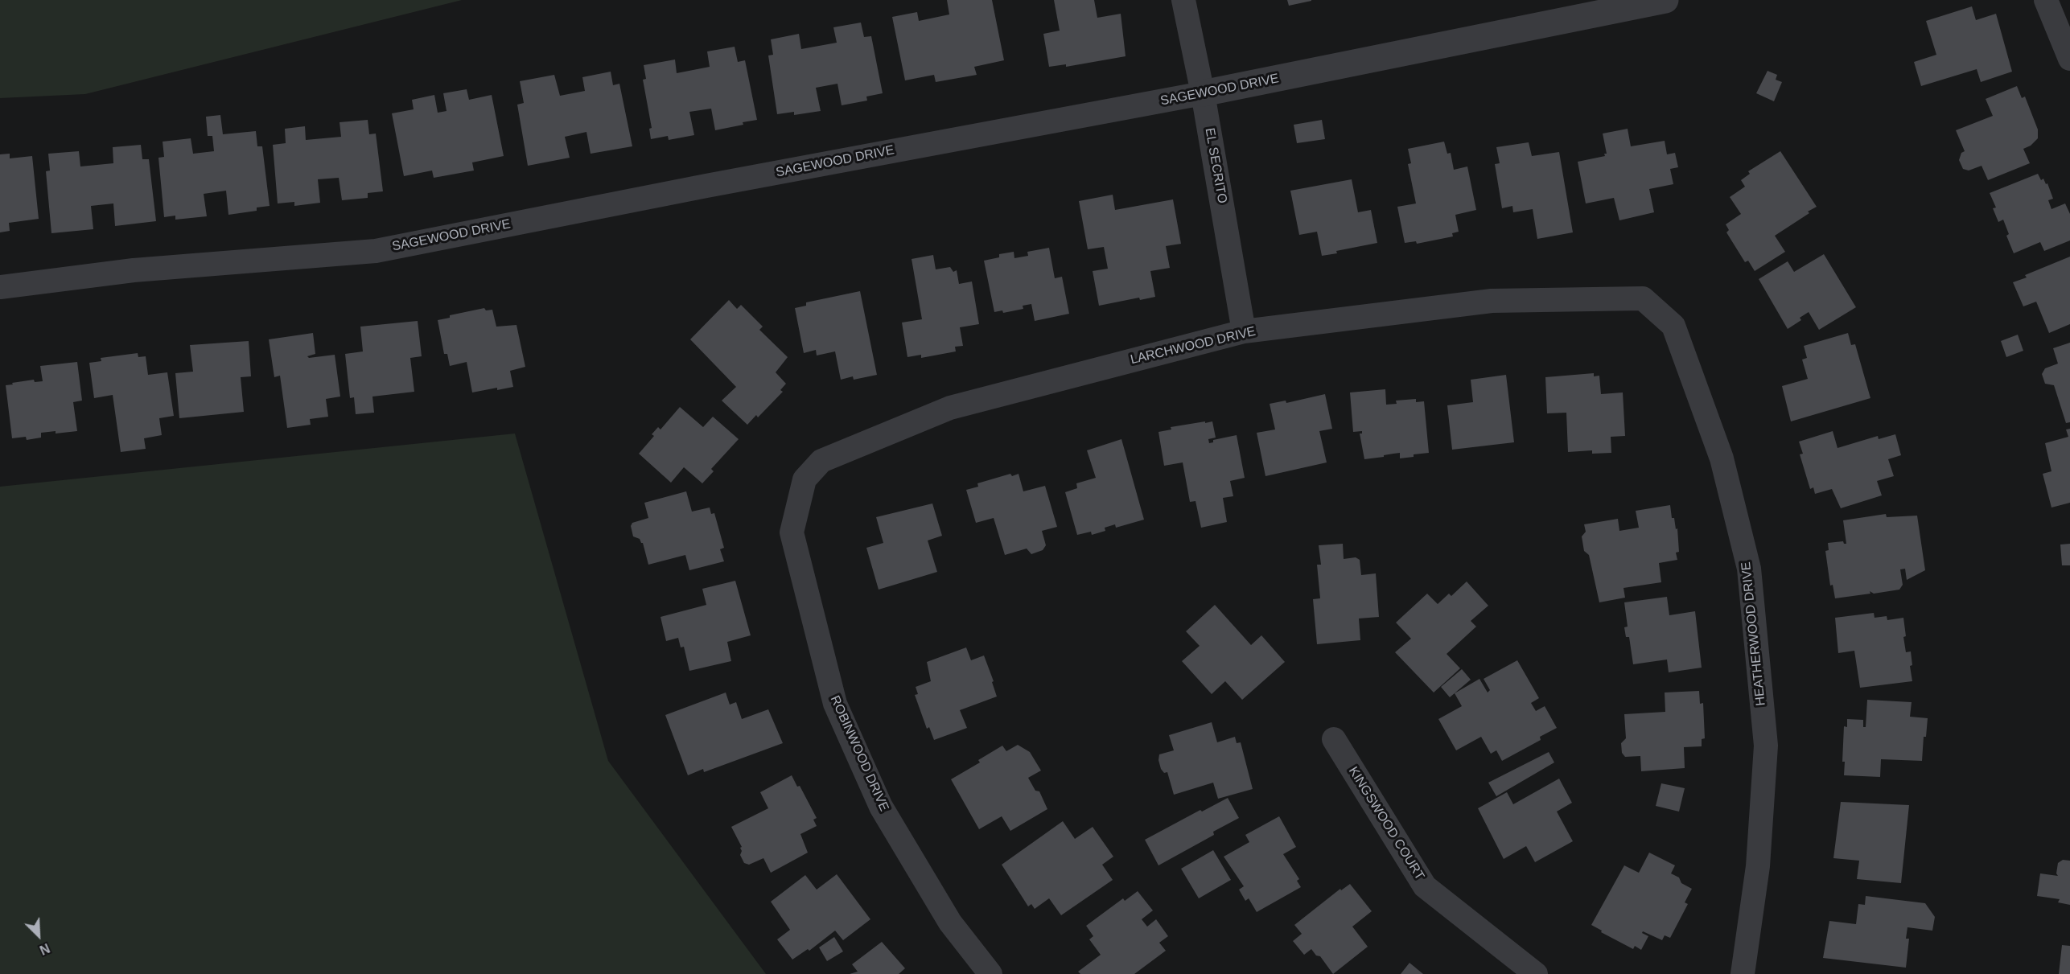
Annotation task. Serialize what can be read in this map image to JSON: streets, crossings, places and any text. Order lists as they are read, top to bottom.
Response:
{
  "streets": {
    "street": [
      "SAGEWOOD DRIVE",
      "EL SECRITO",
      "LARCHWOOD DRIVE",
      "HEATHERWOOD DRIVE",
      "ROBINWOOD DRIVE",
      "KINGSWOOD COURT"
    ]
  },
  "crossings": [
    ["SAGEWOOD DRIVE", "EL SECRITO"],
    ["EL SECRITO", "LARCHWOOD DRIVE"],
    ["LARCHWOOD DRIVE", "HEATHERWOOD DRIVE"],
    ["LARCHWOOD DRIVE", "ROBINWOOD DRIVE"]
  ],
  "north": "bottom right"
}
